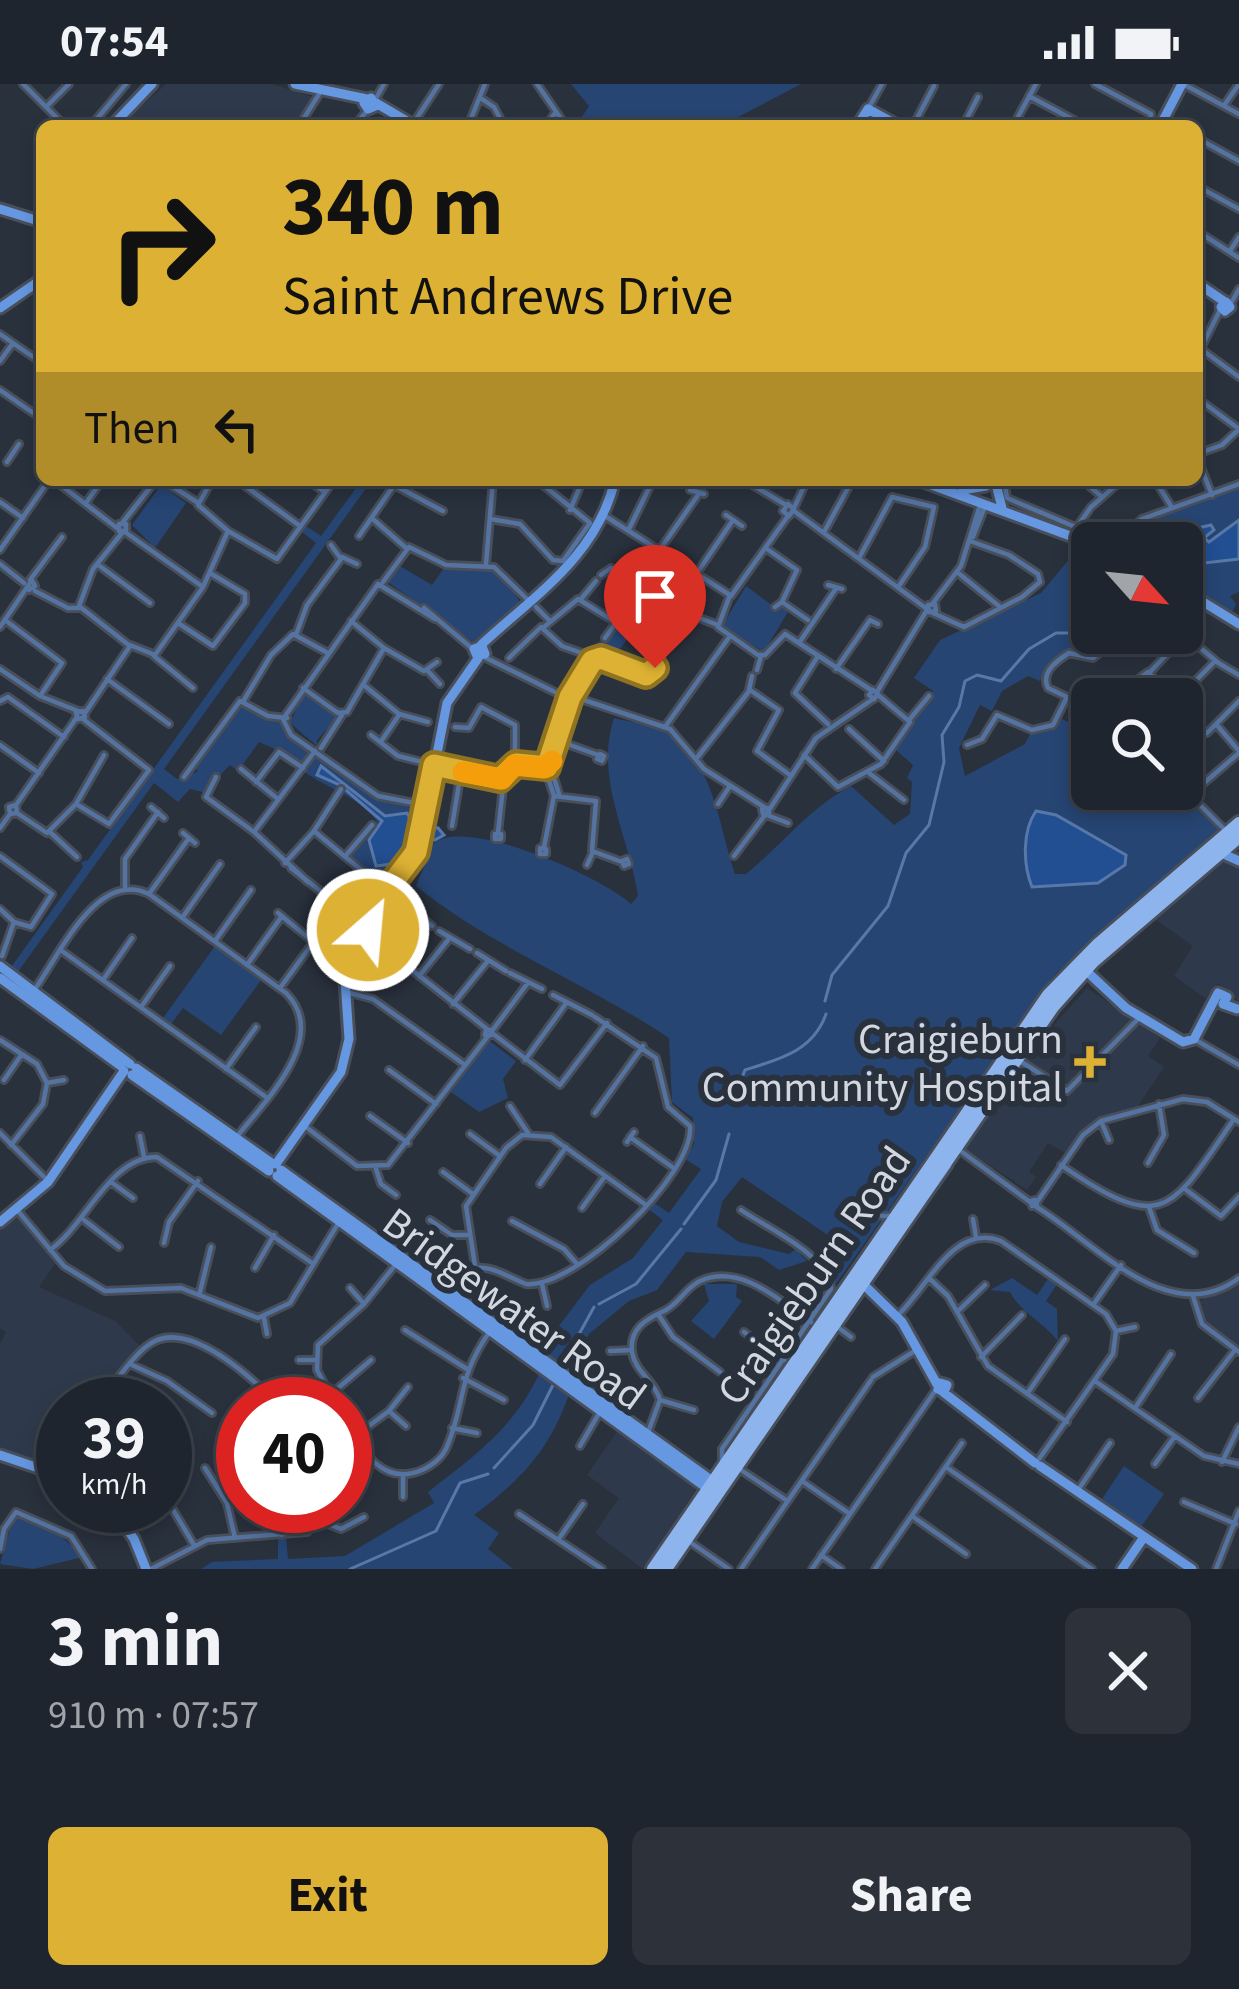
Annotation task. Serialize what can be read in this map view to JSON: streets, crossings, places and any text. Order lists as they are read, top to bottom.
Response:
{
  "streets": {
    "main road": ["Craigieburn Road"],
    "street": ["Bridgewater Road"]
  },
  "crossings": [
    ["Craigieburn Road", "Bridgewater Road"]
  ],
  "places": {
    "health": ["Craigieburn Community Hospital"]
  },
  "north": "bottom right",
  "page": {
    "status": "07:54",
    "turn": ["340 m", "Saint Andrews Drive"],
    "then": "Then",
    "speed": "39 km/h",
    "limit": "40",
    "heading": ["3 min", "910 m · 07:57"],
    "buttons": ["Exit", "Share"]
  }
}
